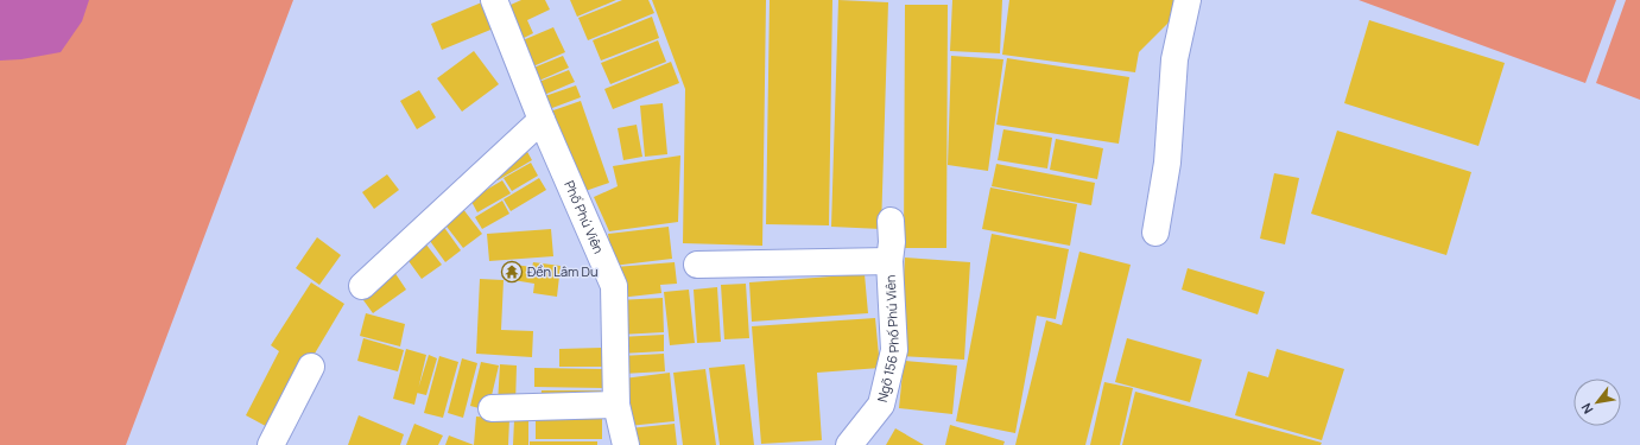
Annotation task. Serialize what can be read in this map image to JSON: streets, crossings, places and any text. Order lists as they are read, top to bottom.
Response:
{
  "streets": {
    "street": ["Phố Phú Viên", "Ngõ 156 Phố Phú Viên"]
  },
  "places": {
    "temple": ["Đền Lâm Du"]
  },
  "north": "bottom left"
}
